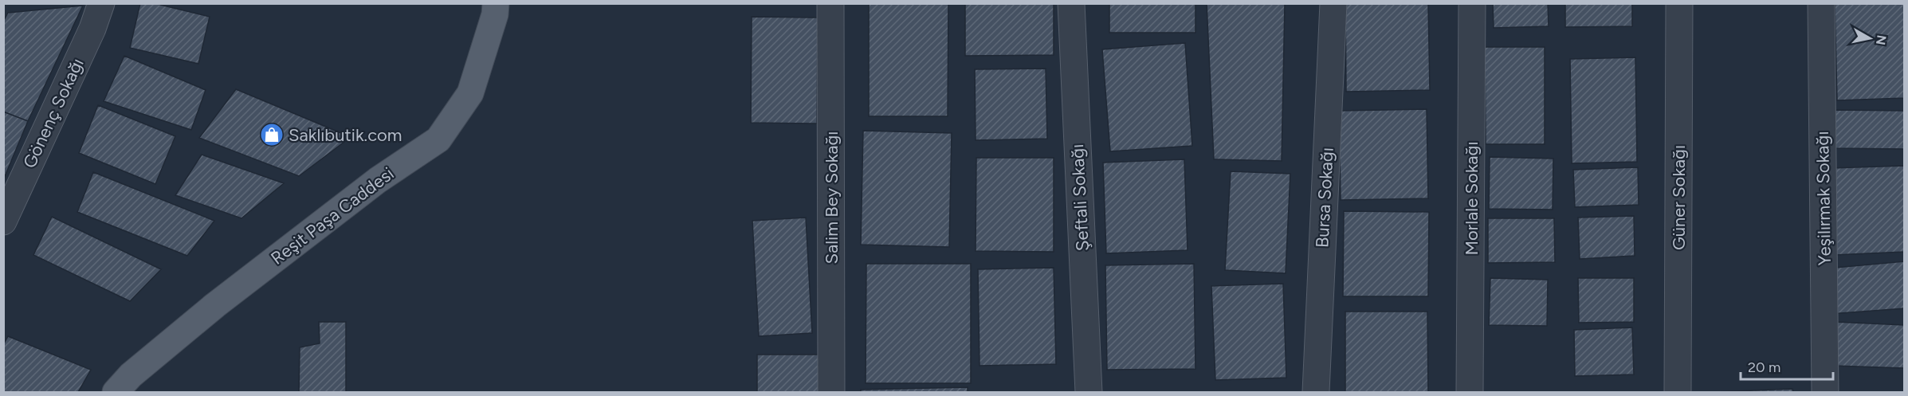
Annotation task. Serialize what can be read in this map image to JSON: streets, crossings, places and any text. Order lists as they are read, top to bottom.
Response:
{
  "streets": {
    "main road": ["Reşit Paşa Caddesi"],
    "street": [
      "Gönenç Sokağı",
      "Salim Bey Sokağı",
      "Şeftali Sokağı",
      "Bursa Sokağı",
      "Güner Sokağı",
      "Morlale Sokağı",
      "Yeşilırmak Sokağı"
    ]
  },
  "places": {
    "shop": ["Saklıbutik.com"]
  },
  "scale_bar": "20 m",
  "north": "right"
}
